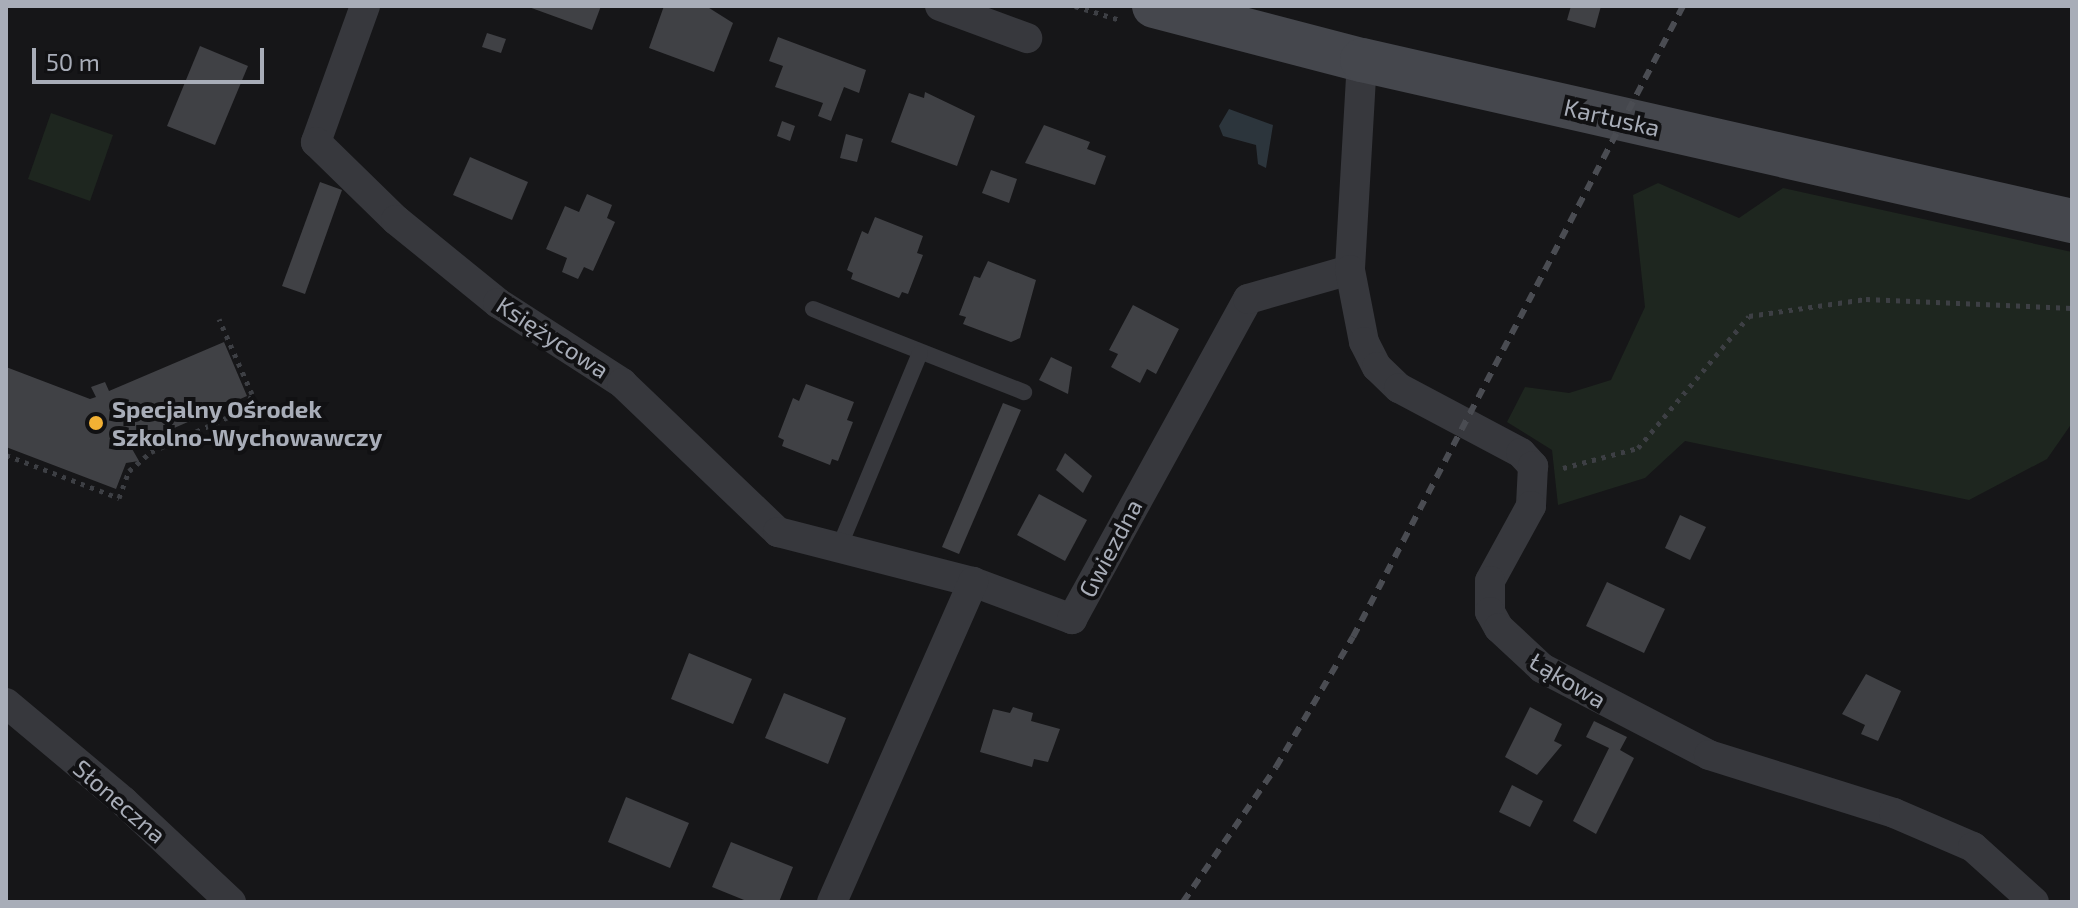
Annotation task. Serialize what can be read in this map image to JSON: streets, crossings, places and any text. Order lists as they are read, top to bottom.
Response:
{
  "streets": {
    "main road": ["Kartuska"],
    "street": [
      "Księżycowa",
      "Gwiezdna",
      "Łąkowa",
      "Słoneczna"
    ]
  },
  "crossings": [
    ["Księżycowa", "Gwiezdna"]
  ],
  "places": ["Specjalny Ośrodek Szkolno-Wychowawczy"],
  "scale_bar": "50 m"
}
